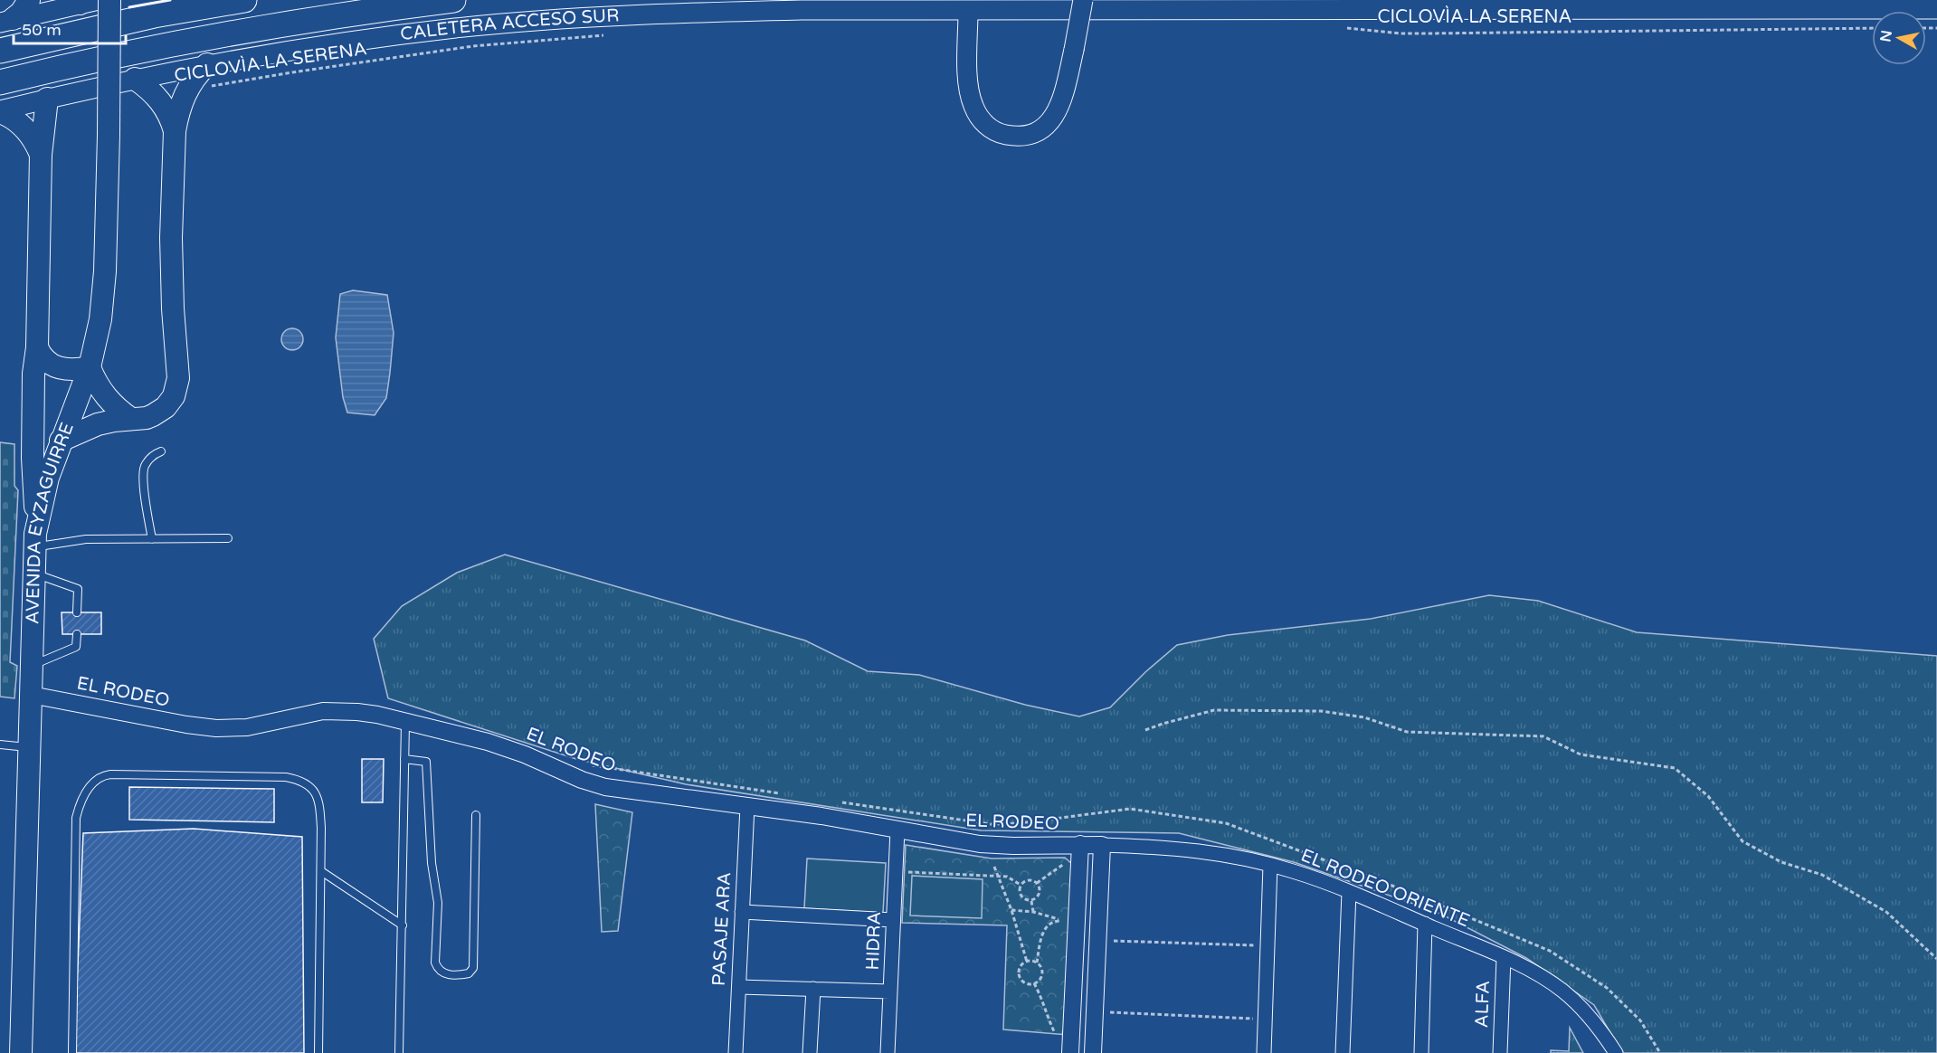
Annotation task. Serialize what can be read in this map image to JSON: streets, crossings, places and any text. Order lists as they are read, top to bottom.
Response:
{
  "streets": {
    "main road": ["CALETERA ACCESO SUR", "AVENIDA EYZAGUIRRE"],
    "street": [
      "EL RODEO",
      "EL RODEO ORIENTE",
      "PASAJE ARA",
      "HIDRA",
      "ALFA"
    ],
    "path": ["CICLOVÌA LA SERENA"]
  },
  "crossings": [
    ["AVENIDA EYZAGUIRRE", "EL RODEO"],
    ["EL RODEO", "EL RODEO ORIENTE"],
    ["EL RODEO", "PASAJE ARA"],
    ["EL RODEO", "HIDRA"],
    ["EL RODEO ORIENTE", "ALFA"]
  ],
  "scale_bar": "50 m",
  "north": "left"
}
